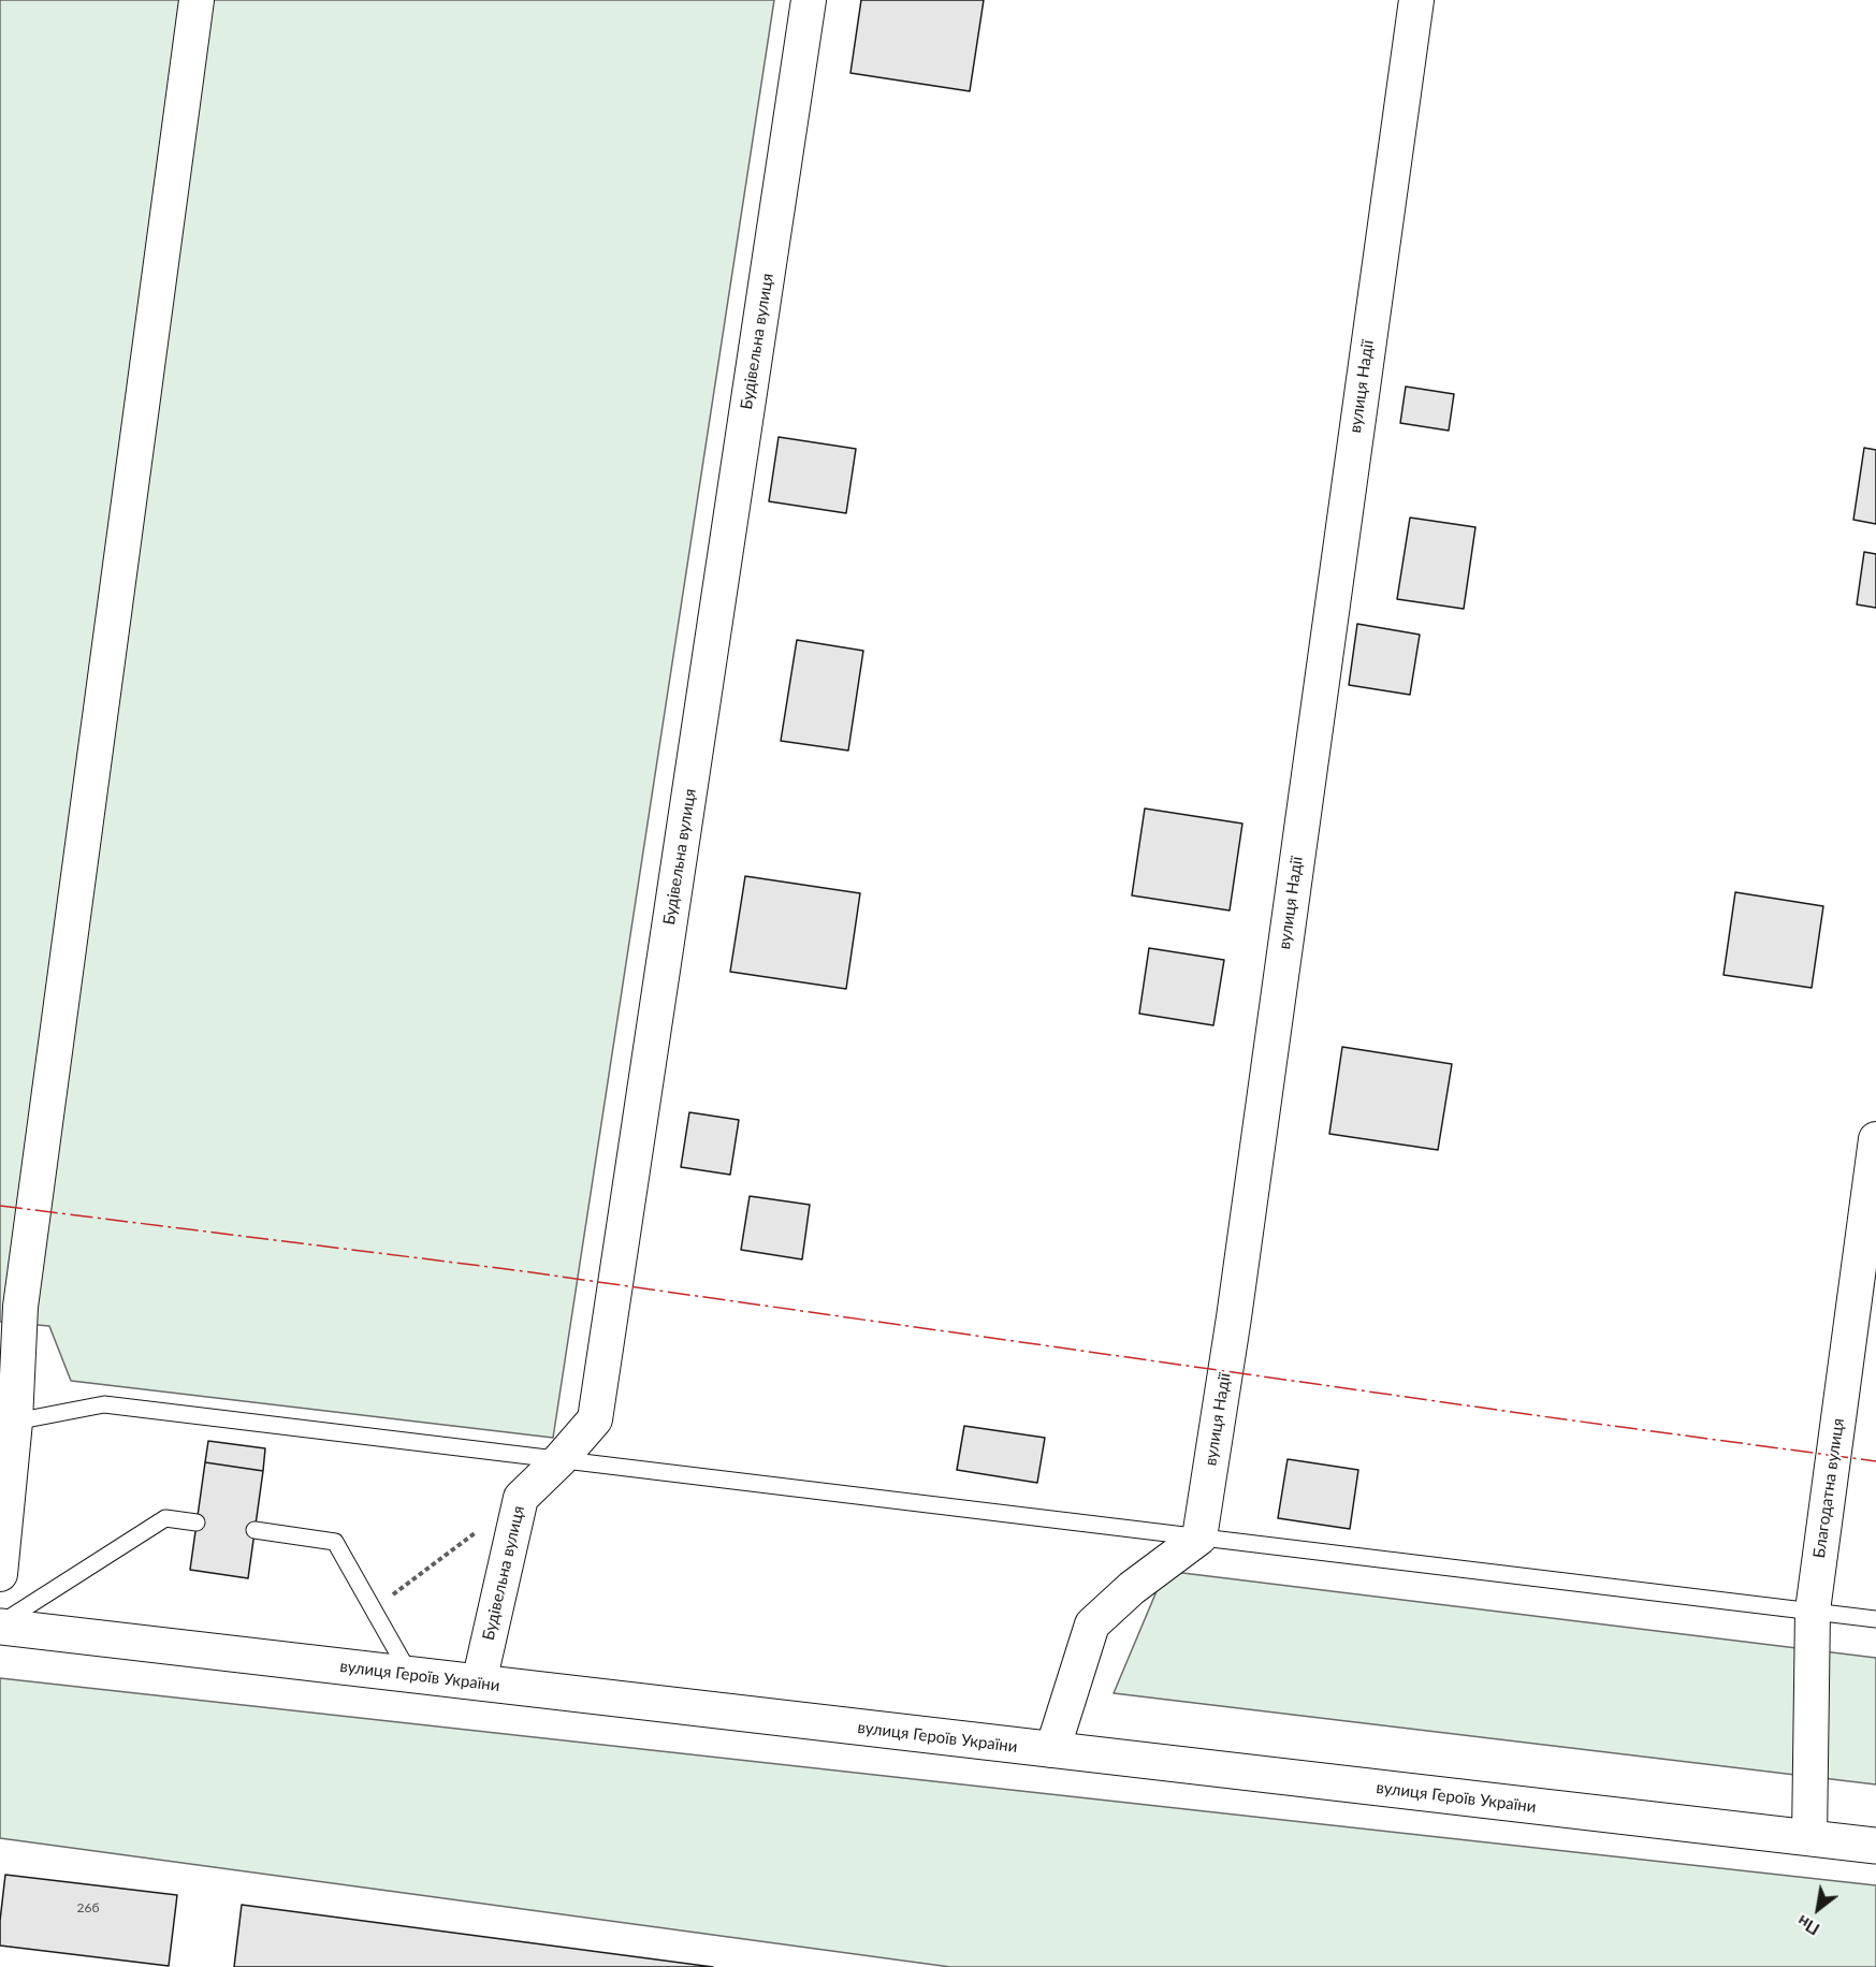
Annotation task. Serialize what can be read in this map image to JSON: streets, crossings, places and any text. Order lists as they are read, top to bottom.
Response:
{
  "streets": {
    "main road": ["вулиця Героїв України"],
    "street": ["Будівельна вулиця", "вулиця Надії", "Благодатна вулиця"]
  },
  "crossings": [
    ["Будівельна вулиця", "вулиця Героїв України"],
    ["Благодатна вулиця", "вулиця Героїв України"]
  ],
  "house_numbers": ["26б"],
  "north": "bottom left"
}
